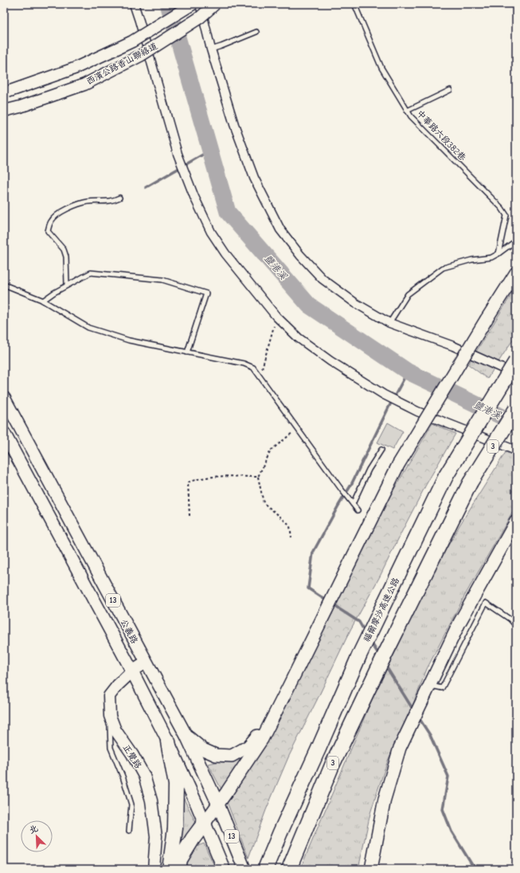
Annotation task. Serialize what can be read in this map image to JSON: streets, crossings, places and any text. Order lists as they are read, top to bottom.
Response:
{
  "streets": {
    "highway": ["3", "福爾摩沙高速公路"],
    "main road": ["13", "公義路"],
    "street": ["西濱公路香山聯絡道", "正覺路"],
    "lane": ["中華路六段382巷"]
  },
  "crossings": [
    ["公義路", "正覺路"]
  ],
  "water": ["鹽港溪"],
  "north": "top left"
}
